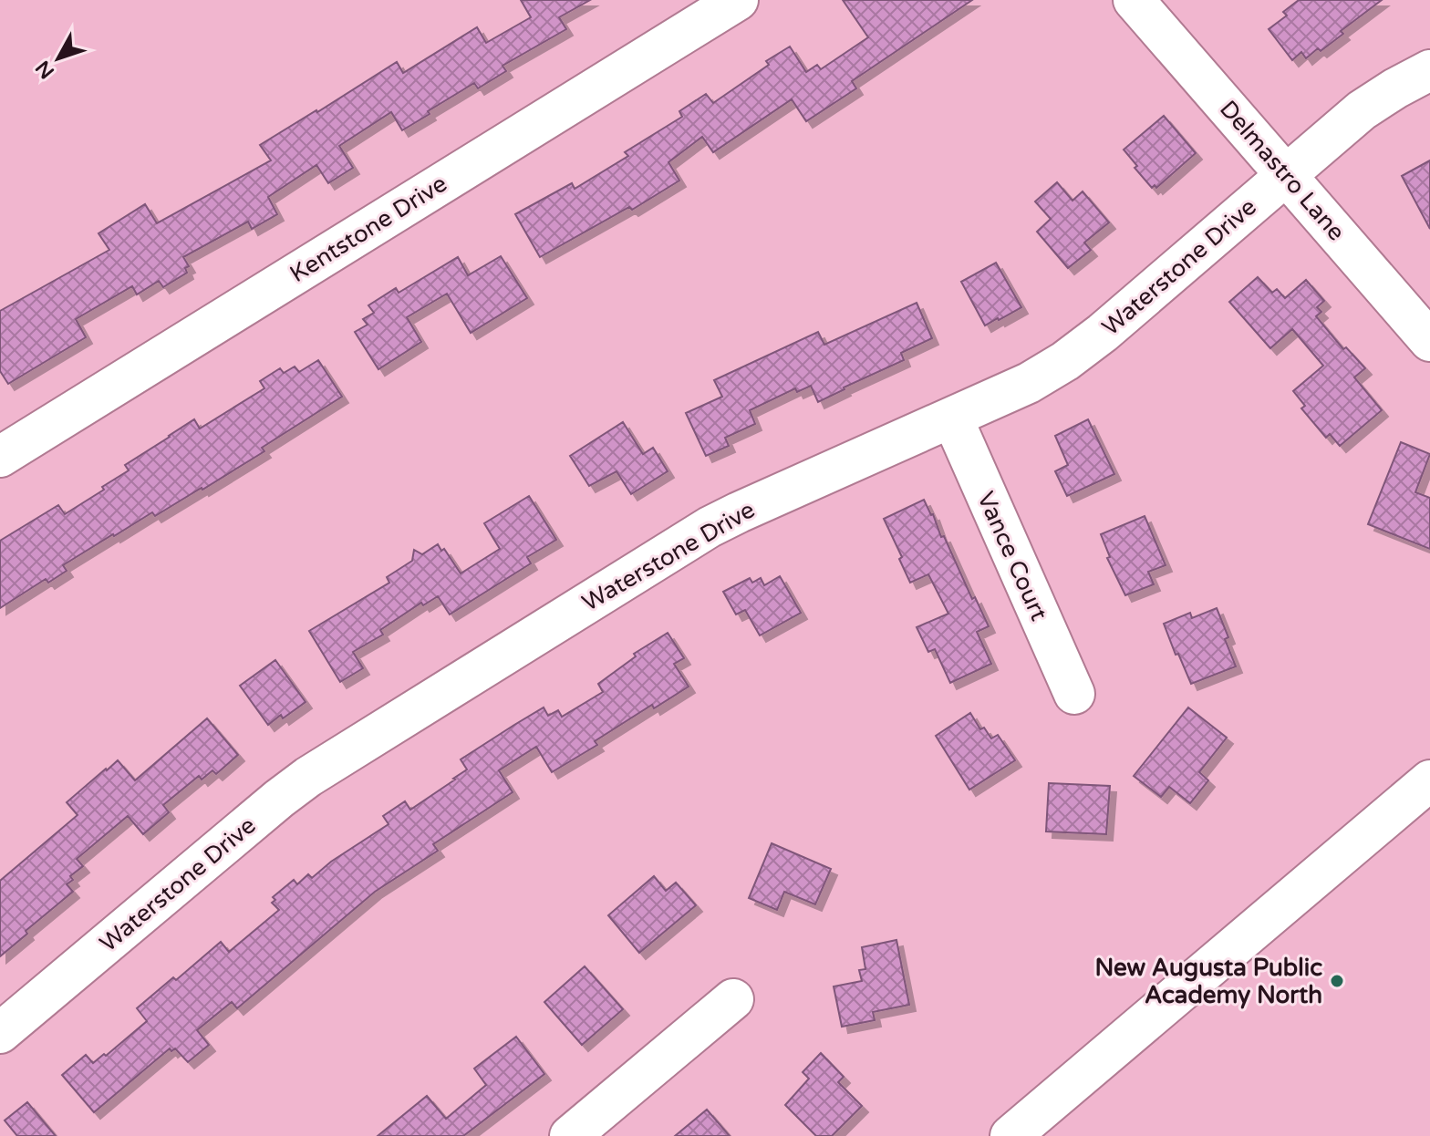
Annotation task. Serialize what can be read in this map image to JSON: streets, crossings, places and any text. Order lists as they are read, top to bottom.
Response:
{
  "streets": {
    "street": [
      "Delmastro Lane",
      "Kentstone Drive",
      "Waterstone Drive",
      "Vance Court"
    ]
  },
  "crossings": [
    ["Delmastro Lane", "Waterstone Drive"],
    ["Waterstone Drive", "Vance Court"]
  ],
  "places": ["New Augusta Public Academy North"],
  "north": "bottom left"
}
